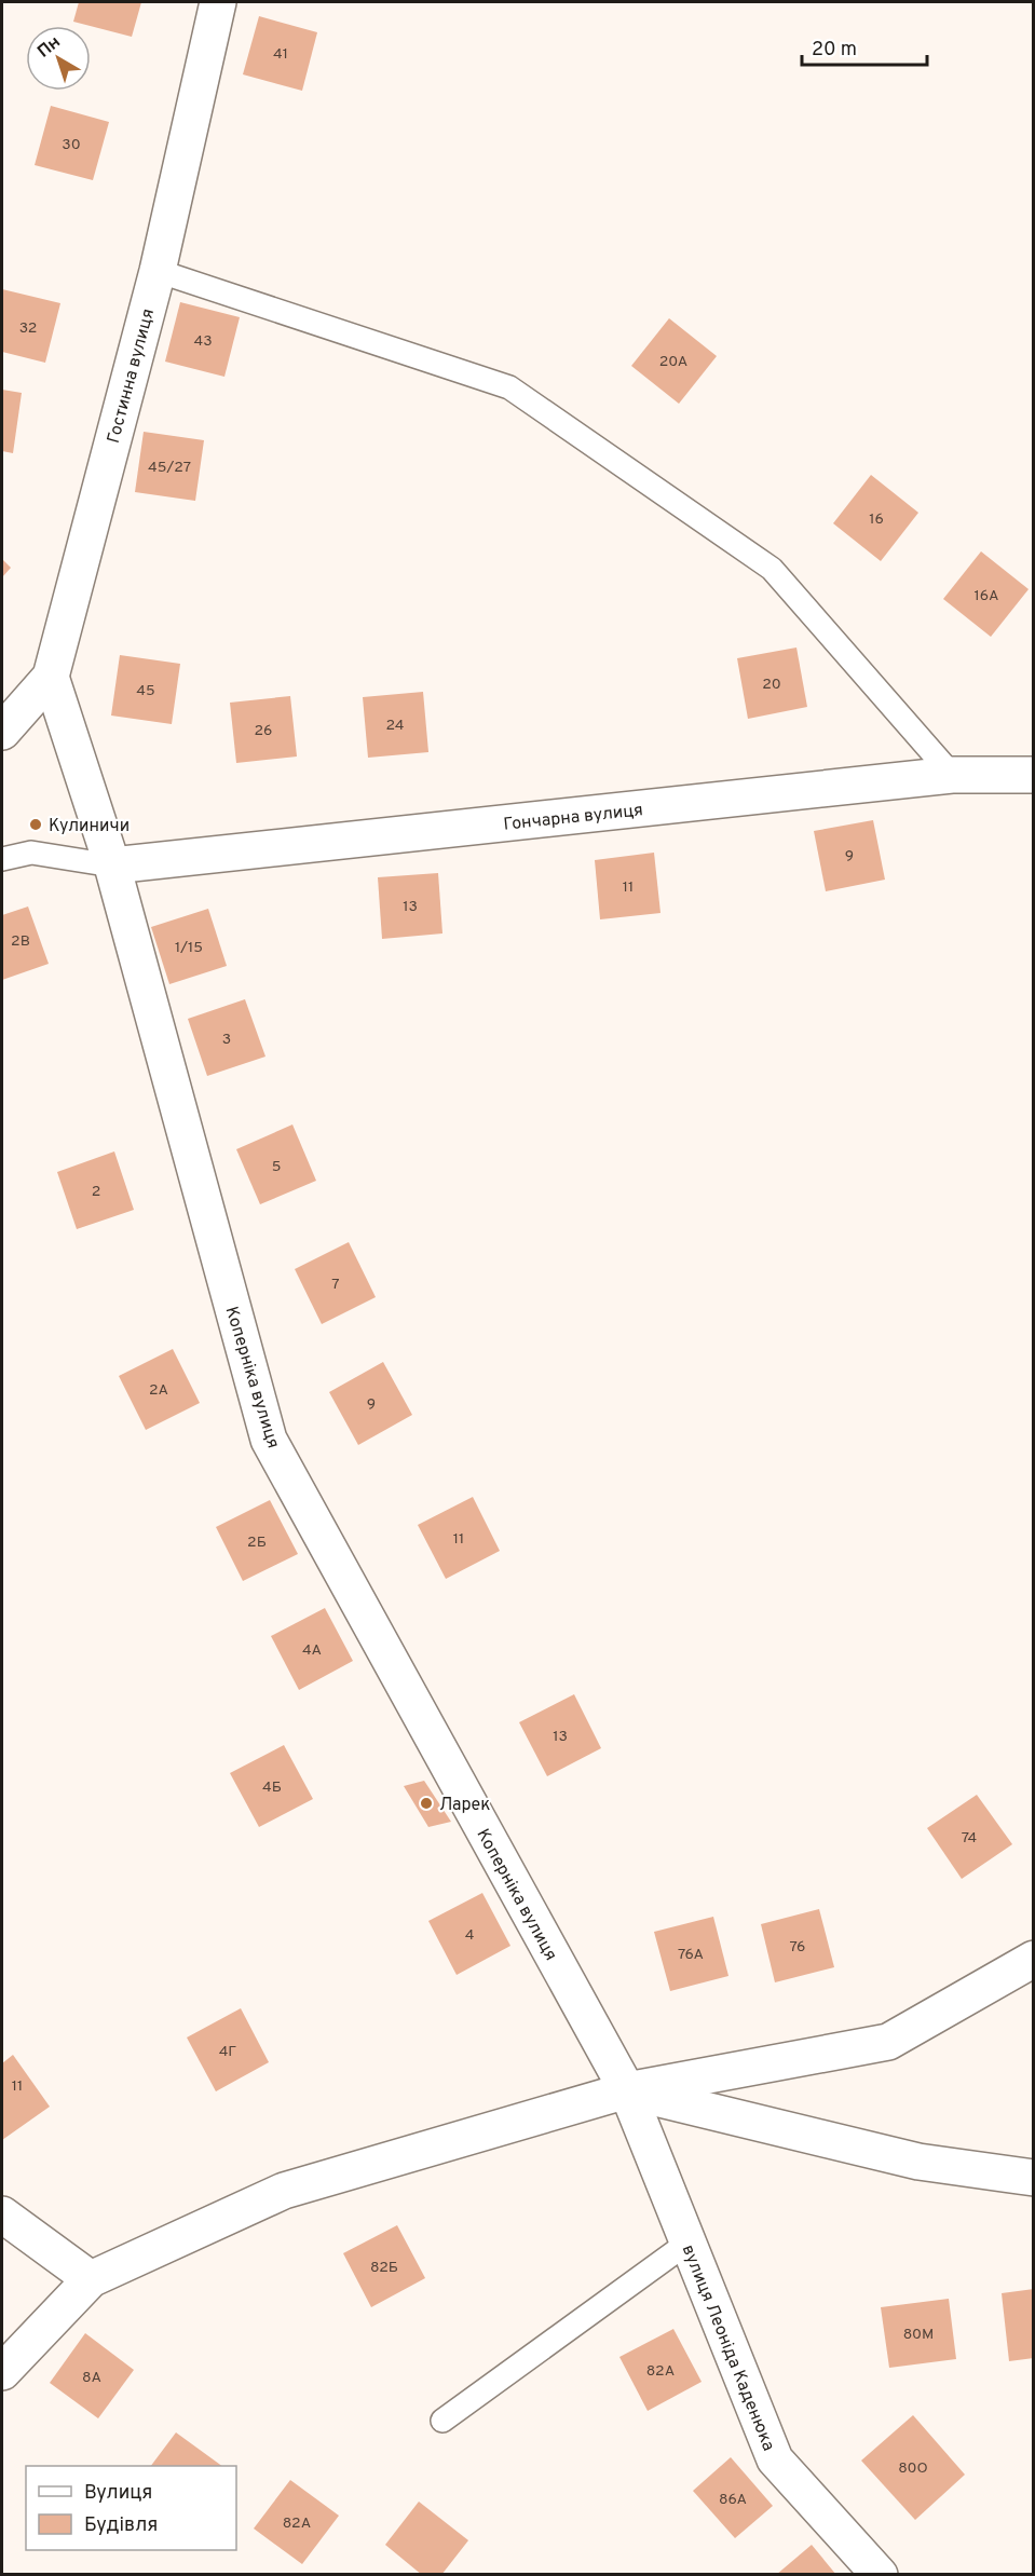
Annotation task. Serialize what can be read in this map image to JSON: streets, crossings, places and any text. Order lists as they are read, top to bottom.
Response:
{
  "streets": {
    "street": [
      "Гостинна вулиця",
      "Гончарна вулиця",
      "Коперніка вулиця",
      "вулиця Леоніда Каденюка"
    ]
  },
  "crossings": [
    ["Гостинна вулиця", "Коперніка вулиця"],
    ["Гончарна вулиця", "Коперніка вулиця"],
    ["Коперніка вулиця", "вулиця Леоніда Каденюка"]
  ],
  "places": ["Кулиничи", "Ларек"],
  "house_numbers": [
    "41",
    "30",
    "32",
    "43",
    "20А",
    "45/27",
    "16",
    "16А",
    "20",
    "45",
    "24",
    "26",
    "9",
    "11",
    "13",
    "2В",
    "1/15",
    "3",
    "5",
    "2",
    "7",
    "2А",
    "9",
    "11",
    "2Б",
    "4А",
    "13",
    "4Б",
    "74",
    "4",
    "76",
    "76А",
    "4Г",
    "11",
    "82Б",
    "80М",
    "82А",
    "8А",
    "80О",
    "86А",
    "82А"
  ],
  "legend": ["Вулиця", "Будівля"],
  "scale_bar": "20 m",
  "north": "top left"
}
